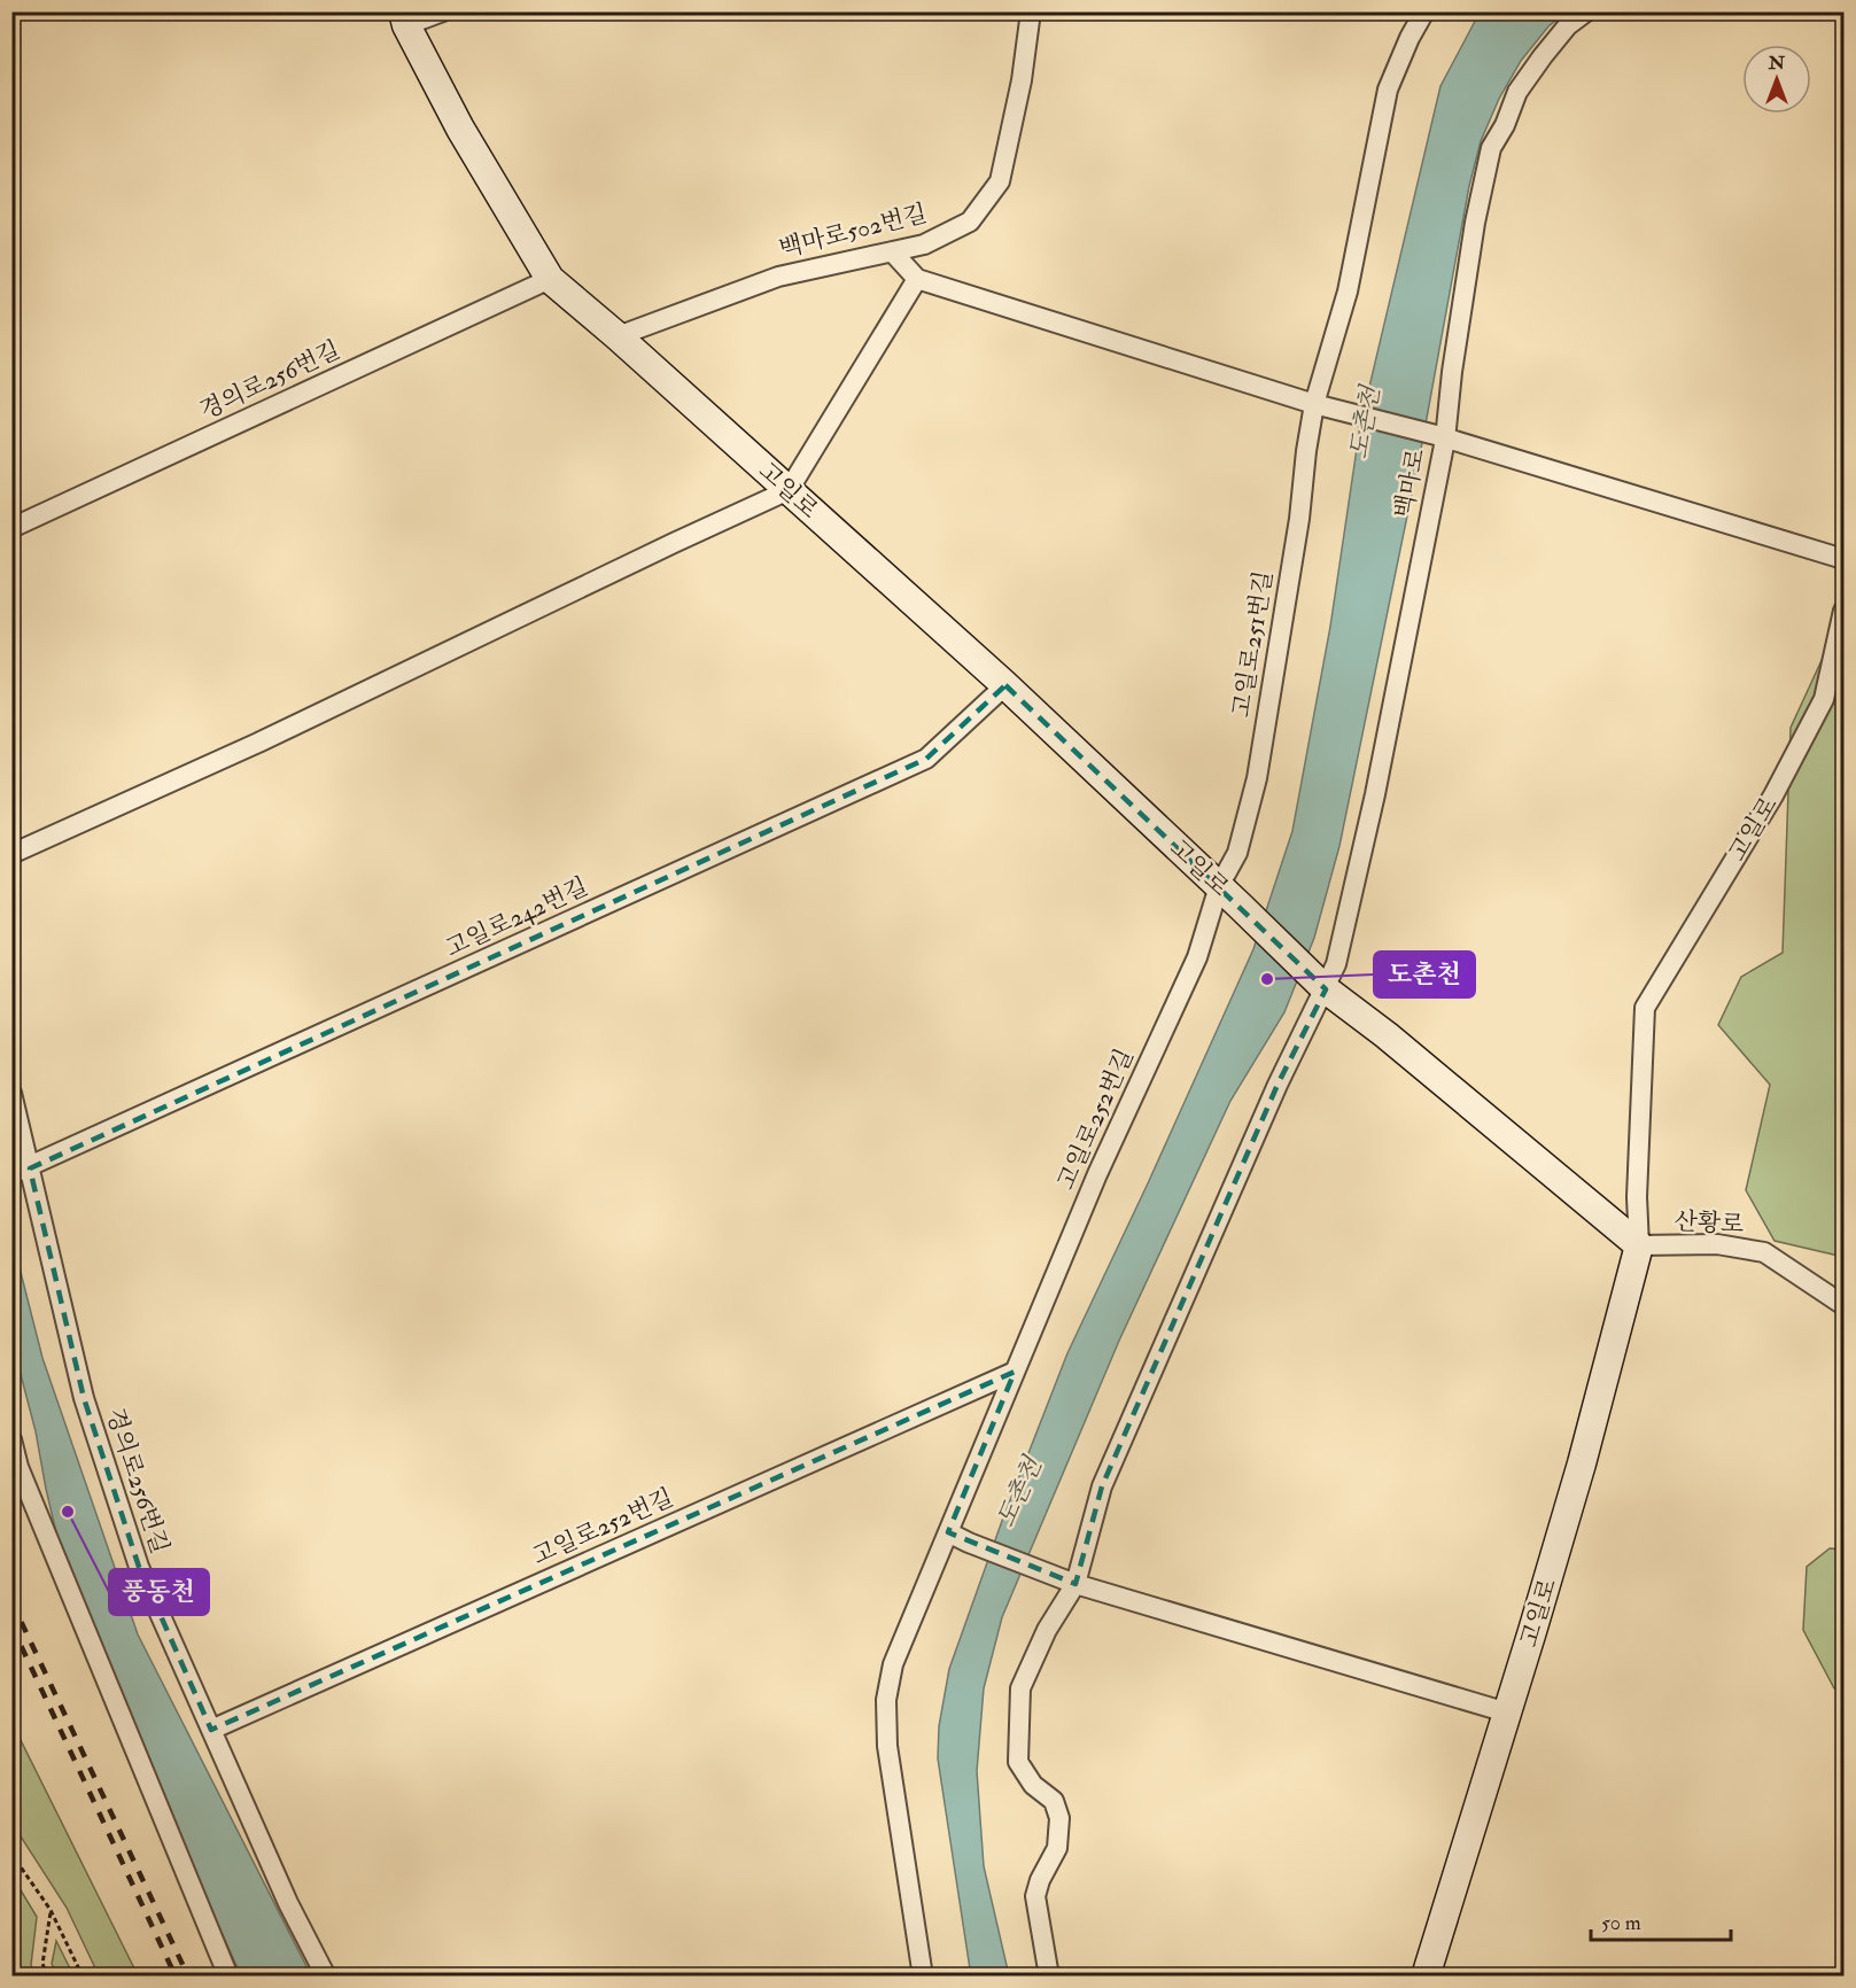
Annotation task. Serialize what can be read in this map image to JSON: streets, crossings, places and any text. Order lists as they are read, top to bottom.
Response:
{
  "streets": {
    "street": [
      "백마로502번길",
      "경의로256번길",
      "백마로",
      "고일로",
      "고일로251번길",
      "고일로242번길",
      "고일로252번길",
      "산황로"
    ]
  },
  "crossings": [
    ["백마로502번길", "고일로"],
    ["경의로256번길", "고일로"],
    ["경의로256번길", "고일로242번길"],
    ["경의로256번길", "고일로252번길"],
    ["백마로", "고일로"],
    ["고일로", "고일로251번길"],
    ["고일로", "고일로242번길"],
    ["고일로", "고일로252번길"],
    ["고일로", "산황로"],
    ["고일로251번길", "고일로252번길"]
  ],
  "water": ["도촌천"],
  "places": ["도촌천", "풍동천"],
  "scale_bar": "50 m",
  "north": "top"
}
